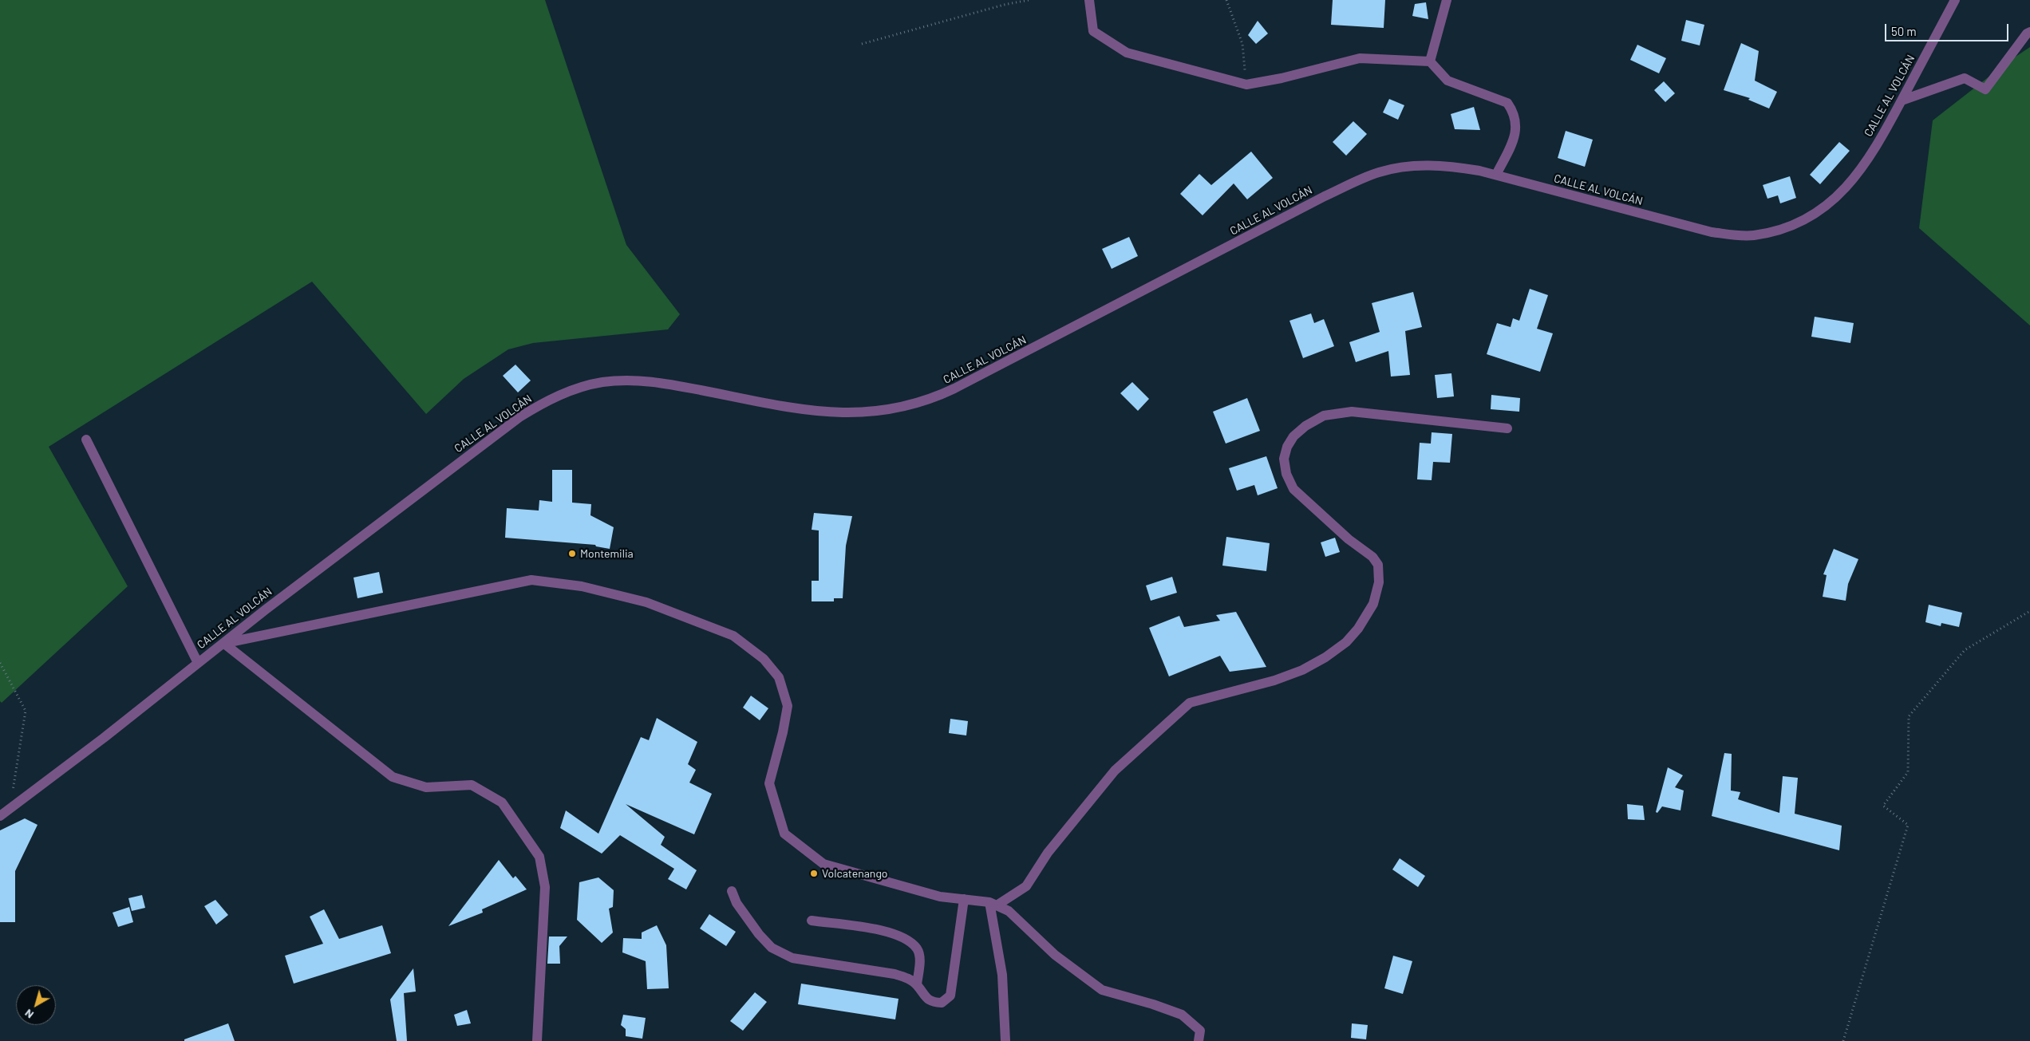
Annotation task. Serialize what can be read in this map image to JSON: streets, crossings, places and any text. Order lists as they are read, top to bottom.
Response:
{
  "streets": {
    "street": ["CALLE AL VOLCÁN"]
  },
  "places": ["Montemilia", "Volcatenango"],
  "scale_bar": "50 m",
  "north": "bottom left"
}
